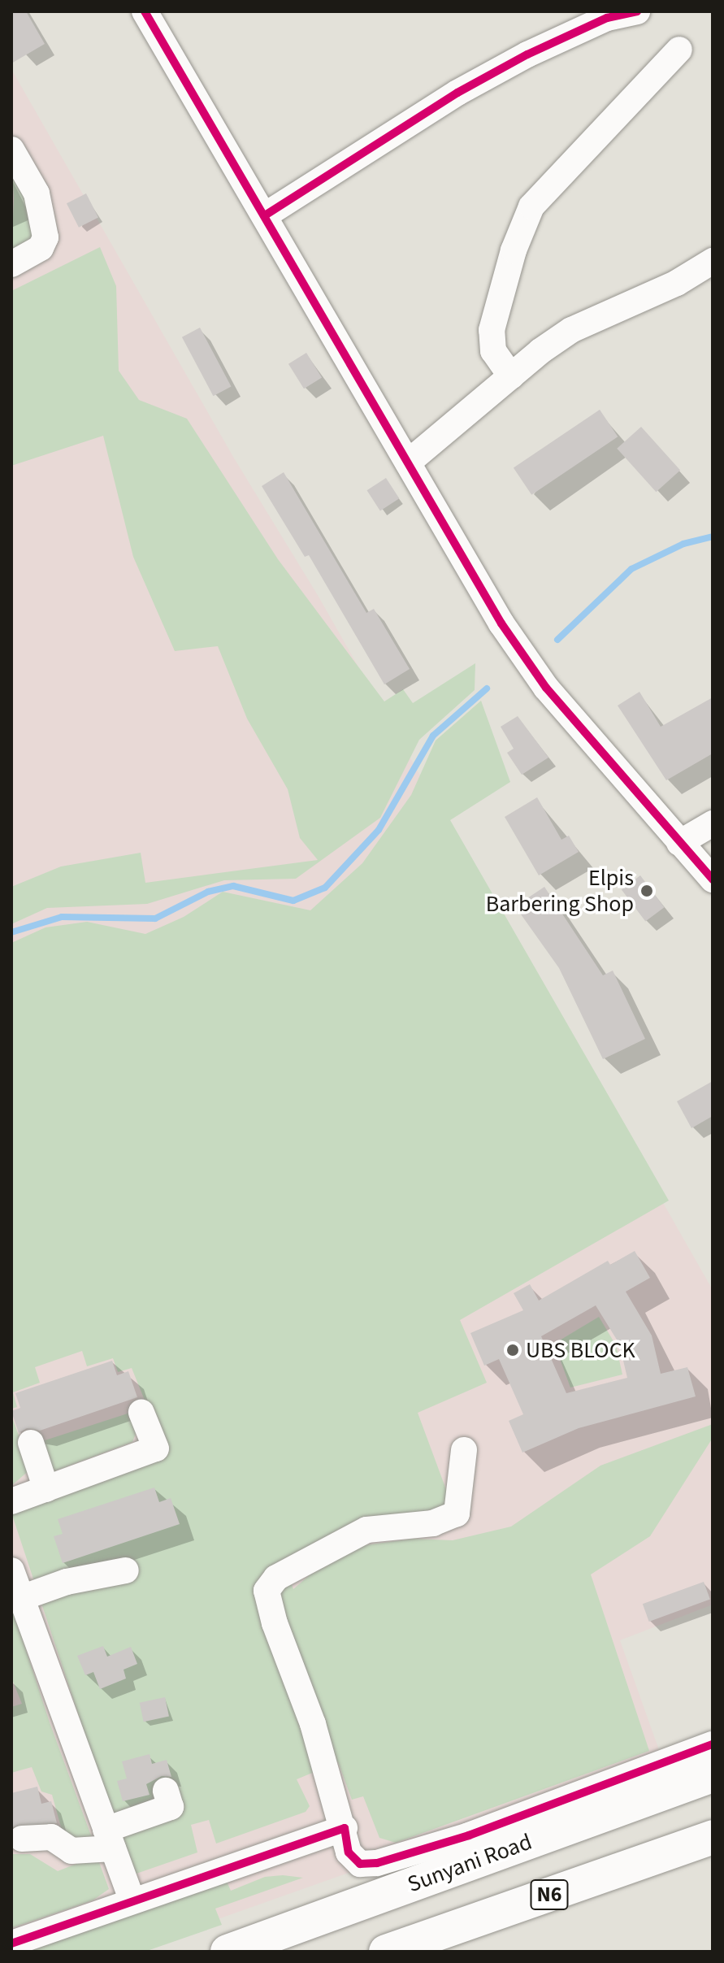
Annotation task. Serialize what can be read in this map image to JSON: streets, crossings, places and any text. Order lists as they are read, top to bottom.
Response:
{
  "streets": {
    "main road": ["Sunyani Road", "N6"]
  },
  "places": ["Elpis Barbering Shop", "UBS BLOCK"]
}
